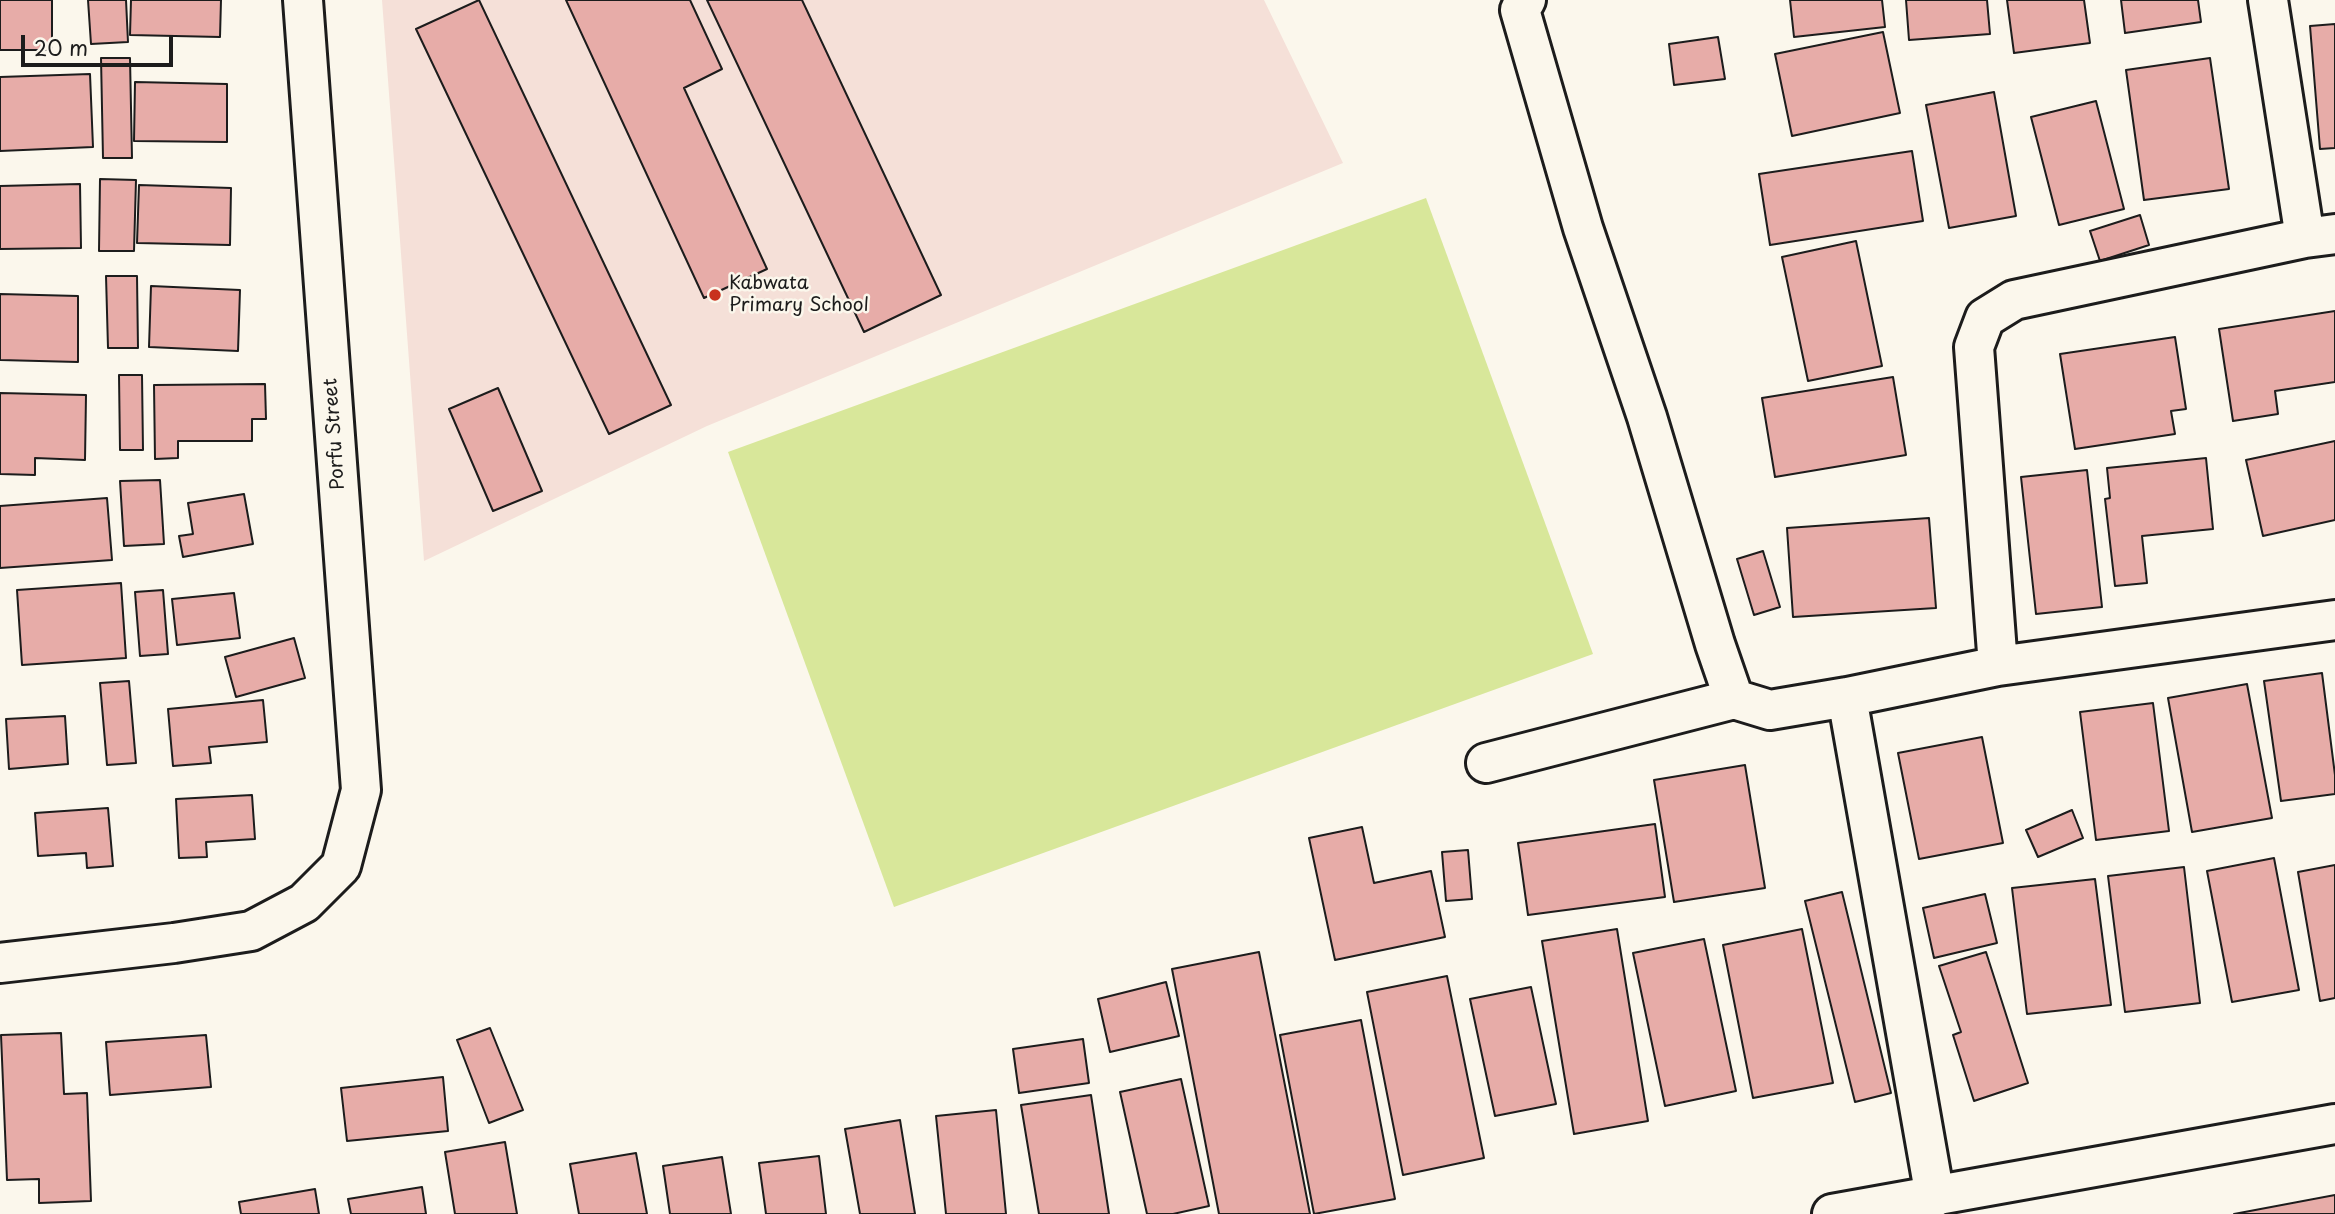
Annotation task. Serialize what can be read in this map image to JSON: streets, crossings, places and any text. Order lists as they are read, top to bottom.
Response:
{
  "streets": {
    "street": ["Porfu Street"]
  },
  "places": ["Kabwata Primary School"],
  "scale_bar": "20 m"
}
